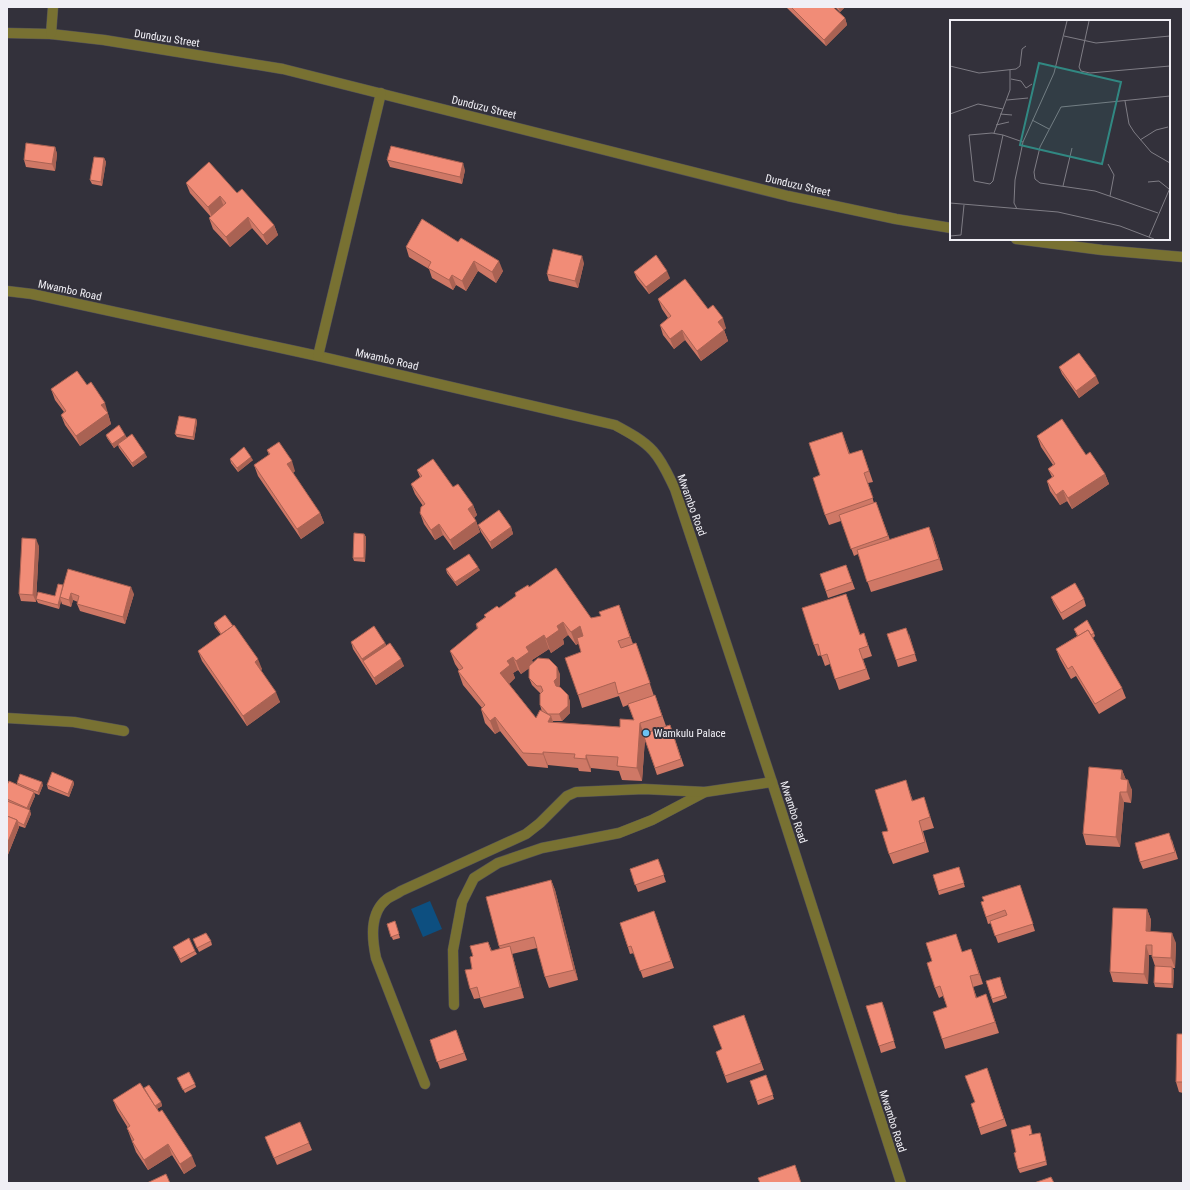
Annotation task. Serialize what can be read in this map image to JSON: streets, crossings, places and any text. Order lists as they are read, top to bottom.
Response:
{
  "streets": {
    "street": ["Dunduzu Street", "Mwambo Road"]
  },
  "places": ["Wamkulu Palace"]
}
